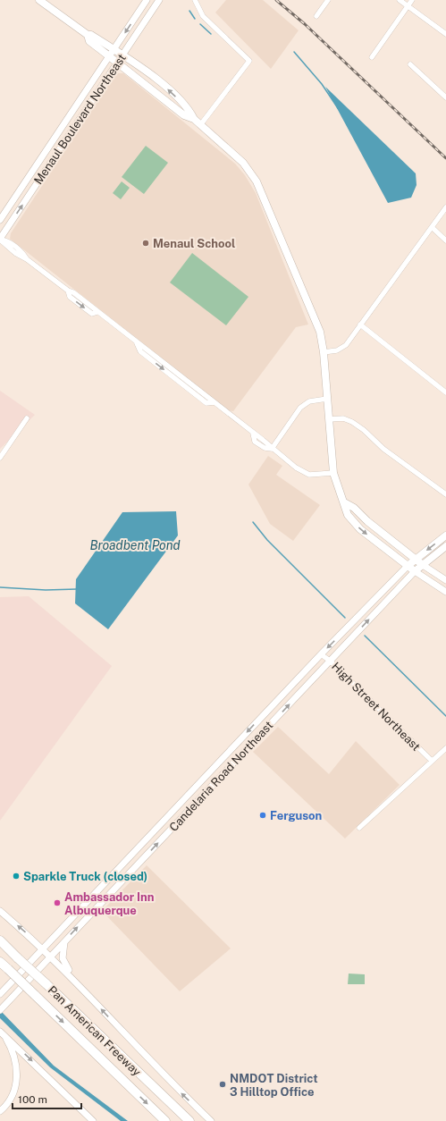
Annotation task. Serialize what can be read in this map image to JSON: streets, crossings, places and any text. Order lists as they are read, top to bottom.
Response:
{
  "streets": {
    "highway": ["Pan American Freeway"],
    "main road": ["Menaul Boulevard Northeast", "Candelaria Road Northeast"],
    "street": ["High Street Northeast"]
  },
  "crossings": [
    ["High Street Northeast", "Candelaria Road Northeast"]
  ],
  "water": ["Broadbent Pond"],
  "places": [
    "Menaul School",
    "Ferguson",
    "Sparkle Truck (closed)",
    "Ambassador Inn Albuquerque",
    "NMDOT District 3 Hilltop Office"
  ],
  "scale_bar": "100 m"
}
